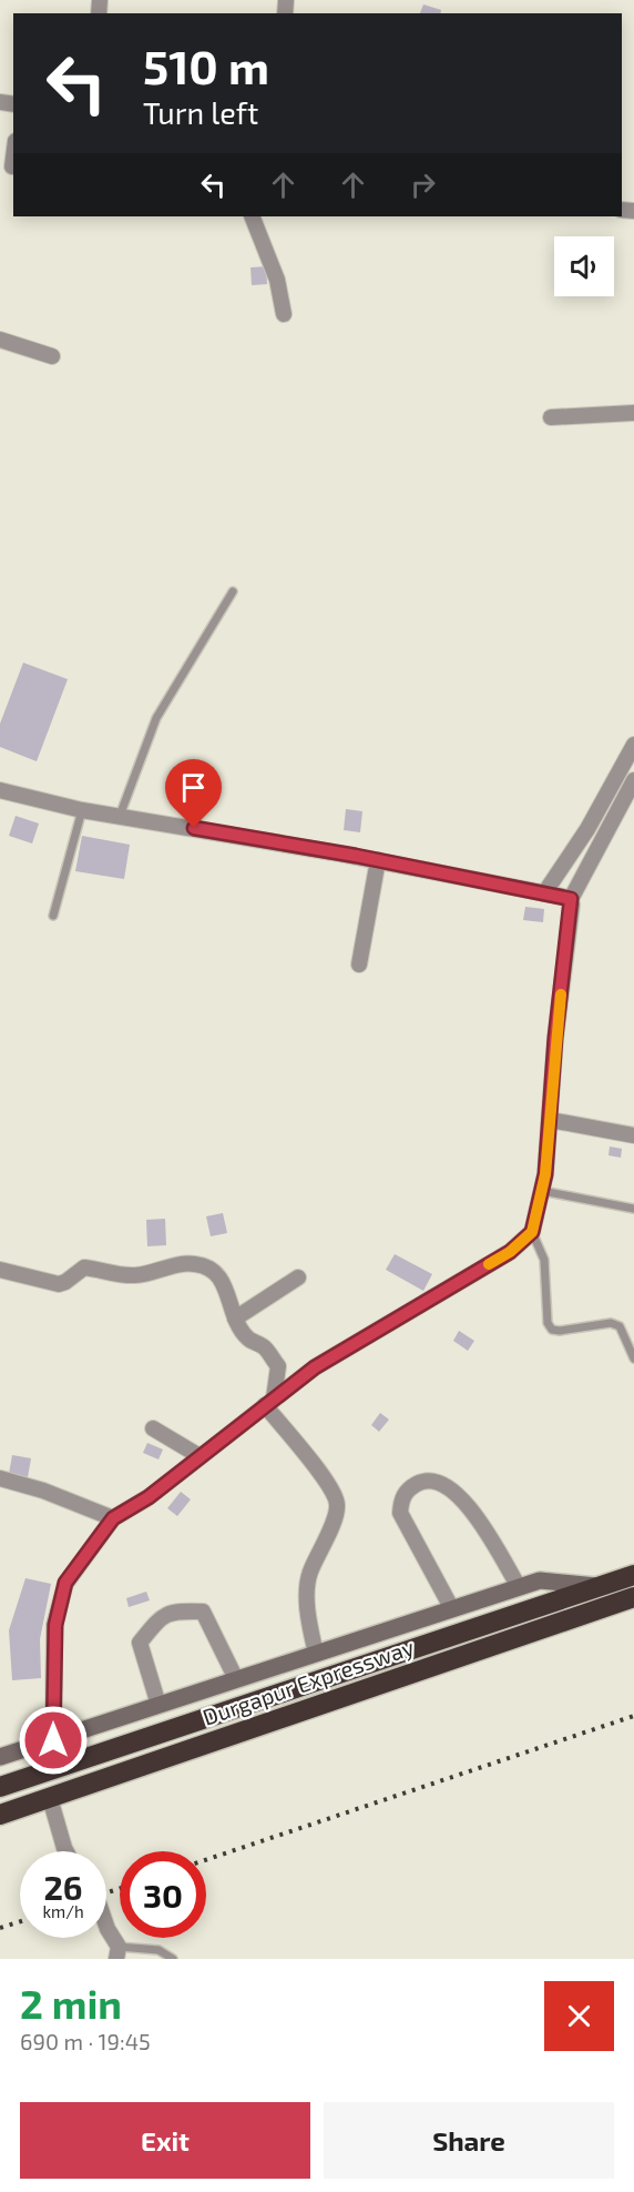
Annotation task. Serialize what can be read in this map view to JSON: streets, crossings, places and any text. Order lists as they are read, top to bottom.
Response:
{
  "streets": {
    "highway": ["Durgapur Expressway"]
  },
  "page": {
    "turn": ["510 m", "Turn left"],
    "speed": "26 km/h",
    "limit": "30",
    "heading": ["2 min", "690 m · 19:45"],
    "buttons": ["Exit", "Share"]
  }
}
